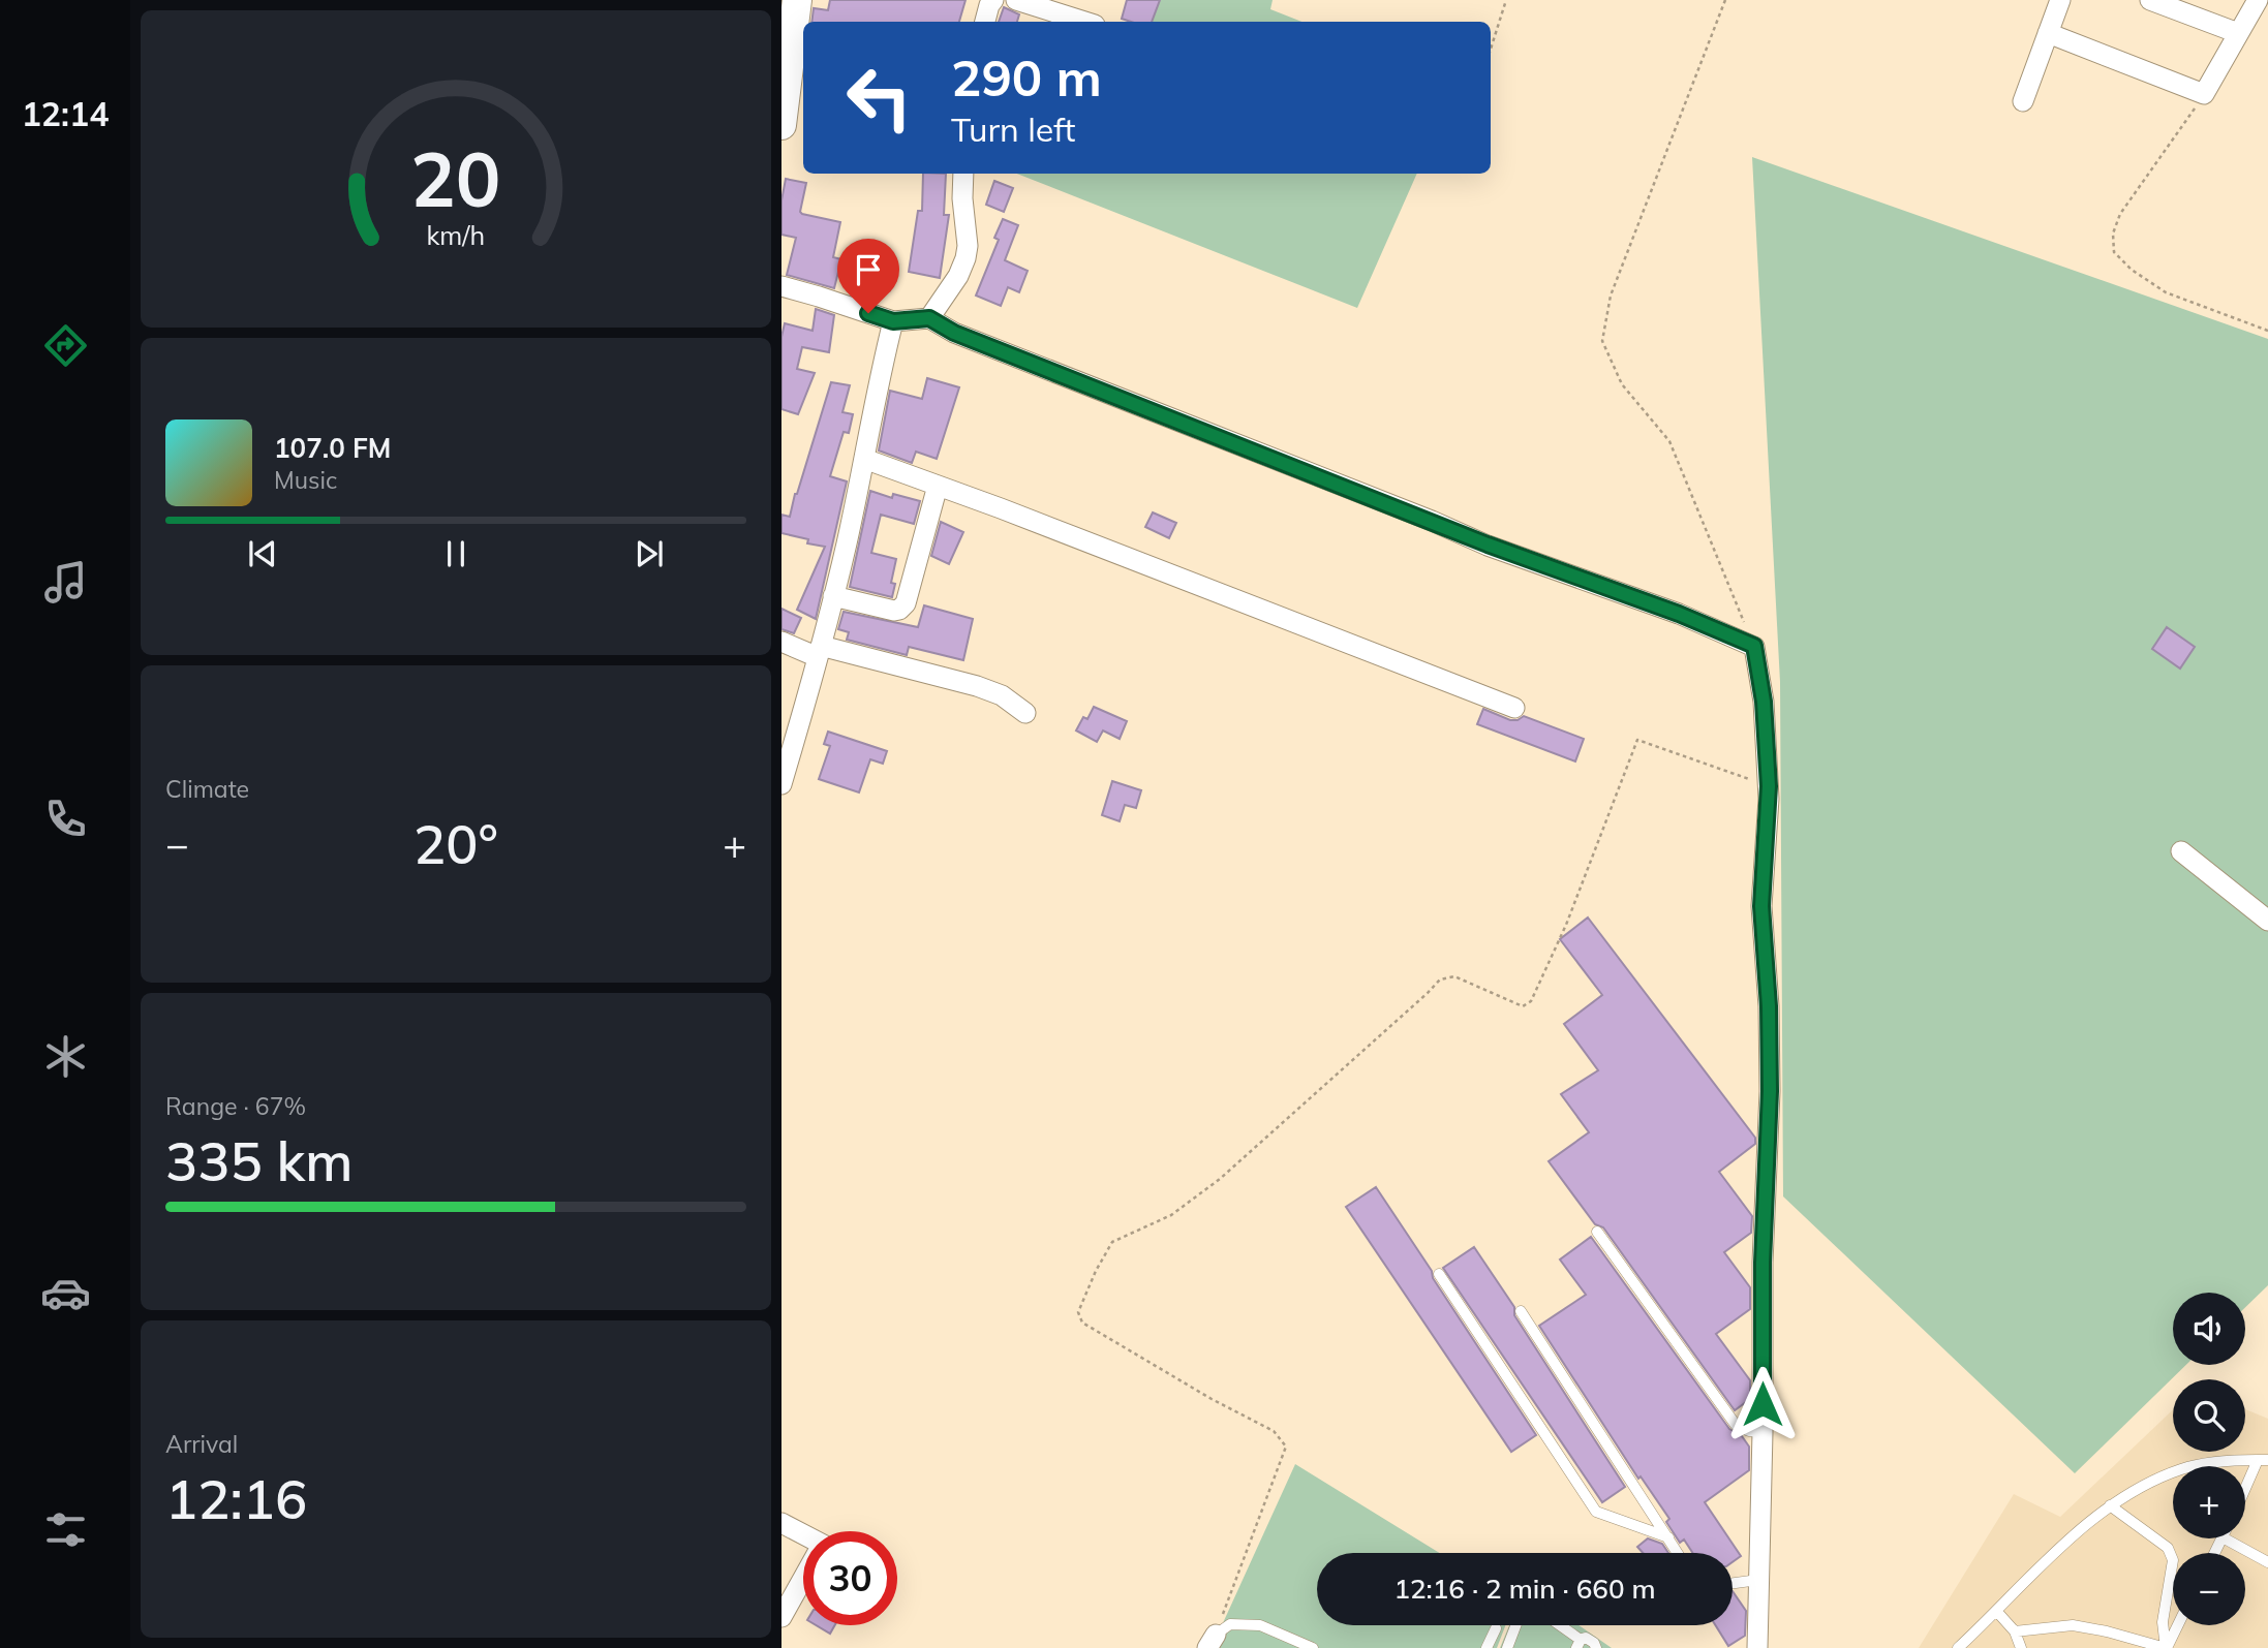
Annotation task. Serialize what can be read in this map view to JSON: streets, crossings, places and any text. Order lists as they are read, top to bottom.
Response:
{
  "page": {
    "tabs": "12:14",
    "turn": ["290 m", "Turn left"],
    "song": ["107.0 FM", "Music"],
    "tile": [
      "Climate",
      ["Range · 67%", "335 km"],
      ["Arrival", "12:16"]
    ],
    "heat": ["−", "20°", "+"],
    "map_buttons": ["+", "−"],
    "limit": "30",
    "trip": "12:16 · 2 min · 660 m",
    "gauge": ["20", "km/h"]
  }
}
